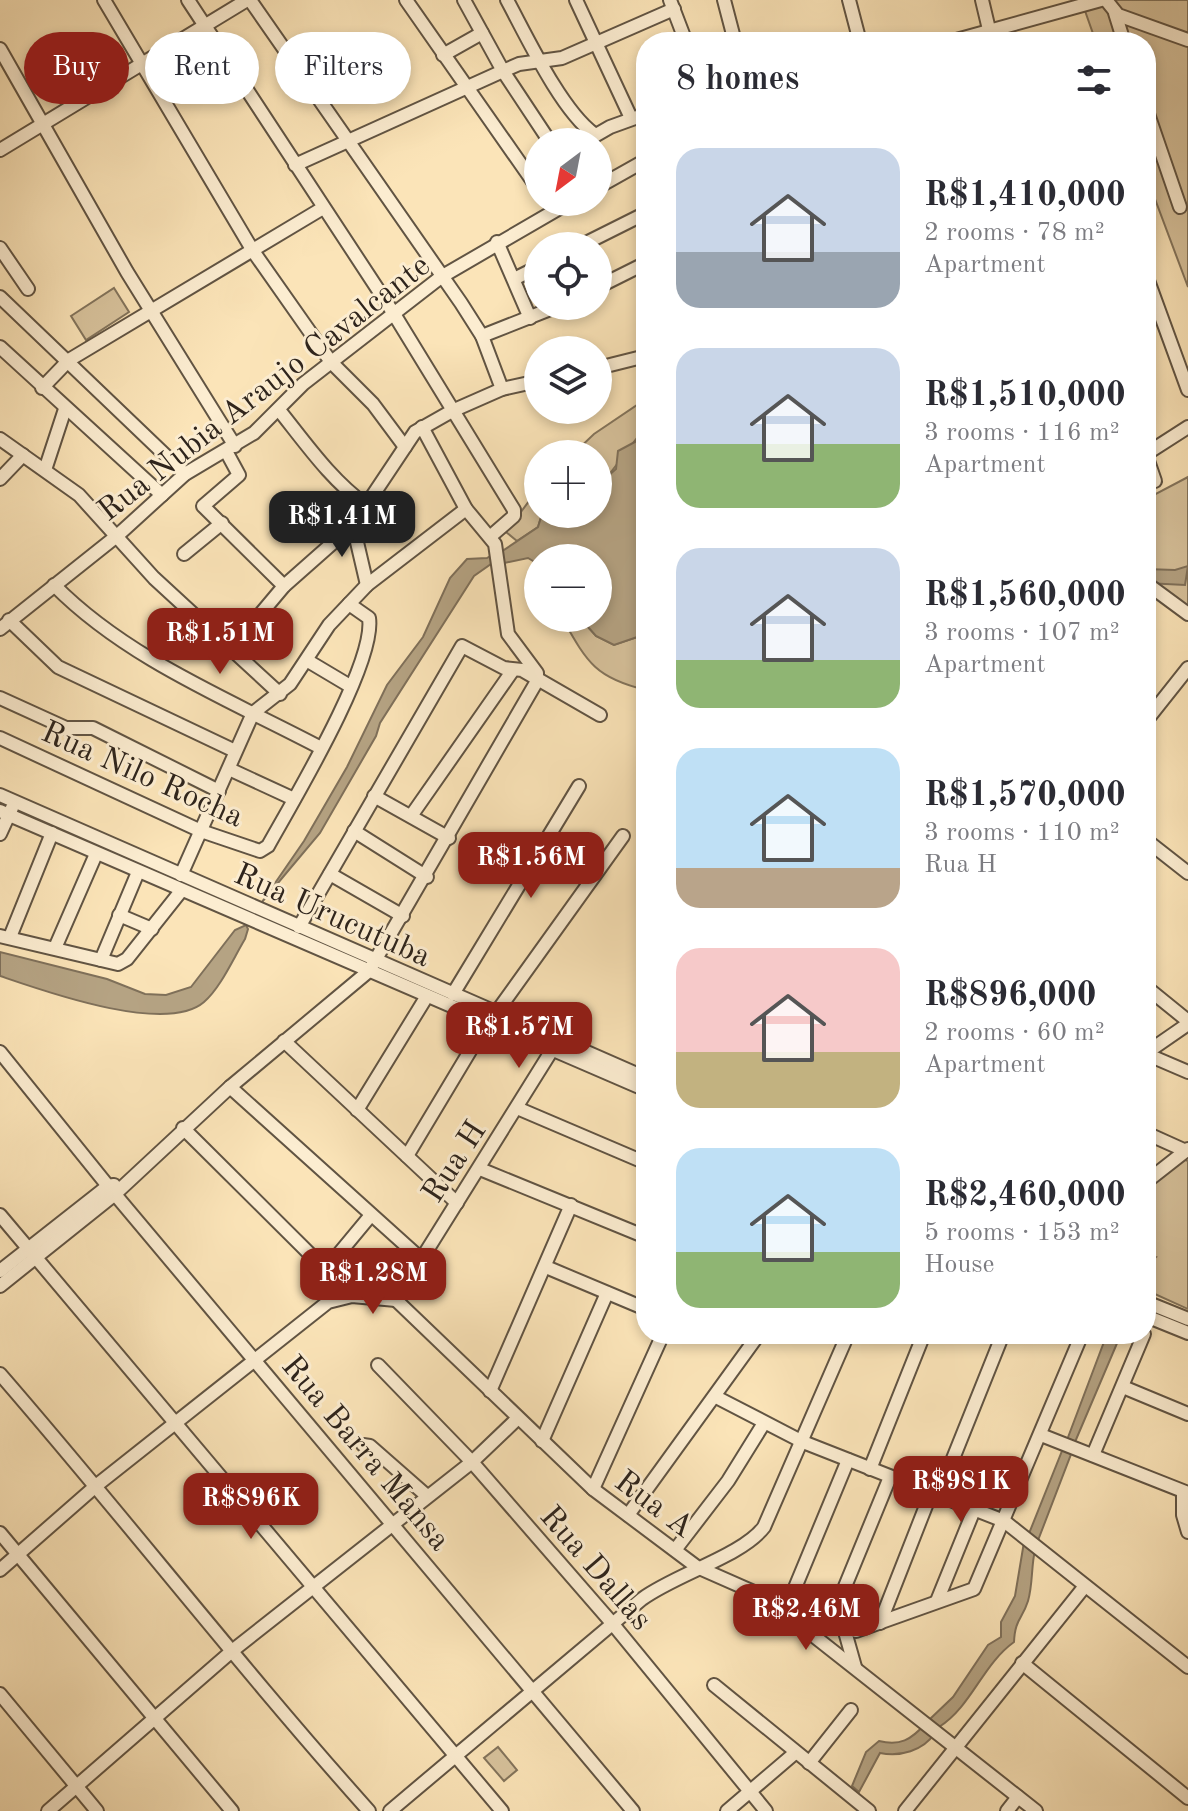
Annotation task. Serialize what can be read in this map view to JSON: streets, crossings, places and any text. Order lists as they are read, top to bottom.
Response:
{
  "streets": {
    "street": [
      "Rua Nubia Araujo Cavalcante",
      "Rua Nilo Rocha",
      "Rua Urucutuba",
      "Rua H",
      "Rua Barra Mansa",
      "Rua A",
      "Rua Dallas"
    ]
  },
  "crossings": [
    ["Rua Urucutuba", "Rua H"],
    ["Rua H", "Rua A"]
  ],
  "north": "bottom left",
  "page": {
    "chip": ["Buy", "Rent", "Filters"],
    "heading": "8 homes",
    "map_buttons": ["+", "−"],
    "list": [
      {
        "name": "R$1,410,000",
        "note": "2 rooms · 78 m² · Apartment"
      },
      {
        "name": "R$1,510,000",
        "note": "3 rooms · 116 m² · Apartment"
      },
      {
        "name": "R$1,560,000",
        "note": "3 rooms · 107 m² · Apartment"
      },
      {
        "name": "R$1,570,000",
        "note": "3 rooms · 110 m² · Rua H"
      },
      {
        "name": "R$896,000",
        "note": "2 rooms · 60 m² · Apartment"
      },
      {
        "name": "R$2,460,000",
        "note": "5 rooms · 153 m² · House"
      }
    ],
    "price": [
      "R$1.41M",
      "R$1.51M",
      "R$1.56M",
      "R$1.57M",
      "R$1.28M",
      "R$981K",
      "R$896K",
      "R$2.46M"
    ]
  }
}
